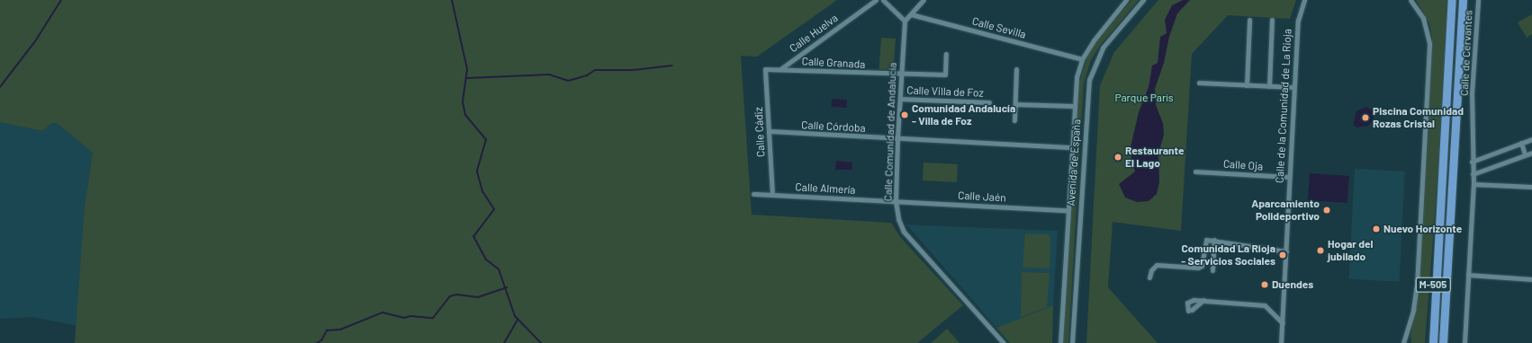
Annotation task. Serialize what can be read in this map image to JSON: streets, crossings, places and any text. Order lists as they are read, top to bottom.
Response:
{
  "streets": {
    "highway": ["M-505"],
    "street": [
      "Calle Sevilla",
      "Calle Huelva",
      "Calle de Cervantes",
      "Calle Granada",
      "Calle Villa de Foz",
      "Calle de la Comunidad de La Rioja",
      "Calle Córdoba",
      "Calle Cádiz",
      "Calle Comunidad de Andalucía",
      "Avenida de España",
      "Calle Oja",
      "Calle Almería",
      "Calle Jaén"
    ]
  },
  "crossings": [
    ["Calle Sevilla", "Avenida de España"],
    ["Calle Huelva", "Calle Granada"],
    ["Calle Granada", "Calle Cádiz"],
    ["Calle Granada", "Calle Comunidad de Andalucía"],
    ["Calle Villa de Foz", "Calle Comunidad de Andalucía"],
    ["Calle de la Comunidad de La Rioja", "Calle Oja"],
    ["Calle Córdoba", "Calle Cádiz"],
    ["Calle Córdoba", "Calle Comunidad de Andalucía"],
    ["Calle Córdoba", "Avenida de España"],
    ["Calle Cádiz", "Calle Almería"],
    ["Calle Comunidad de Andalucía", "Calle Almería"],
    ["Calle Comunidad de Andalucía", "Calle Jaén"],
    ["Avenida de España", "Calle Jaén"],
    ["Calle Almería", "Calle Jaén"]
  ],
  "parks": ["Parque París"],
  "places": [
    "Comunidad Andalucía - Villa de Foz",
    "Piscina Comunidad Rozas Cristal",
    "Restaurante El Lago",
    "Aparcamiento Polideportivo",
    "Nuevo Horizonte",
    "Hogar del jubilado",
    "Comunidad La Rioja - Servicios Sociales",
    "Duendes"
  ]
}
